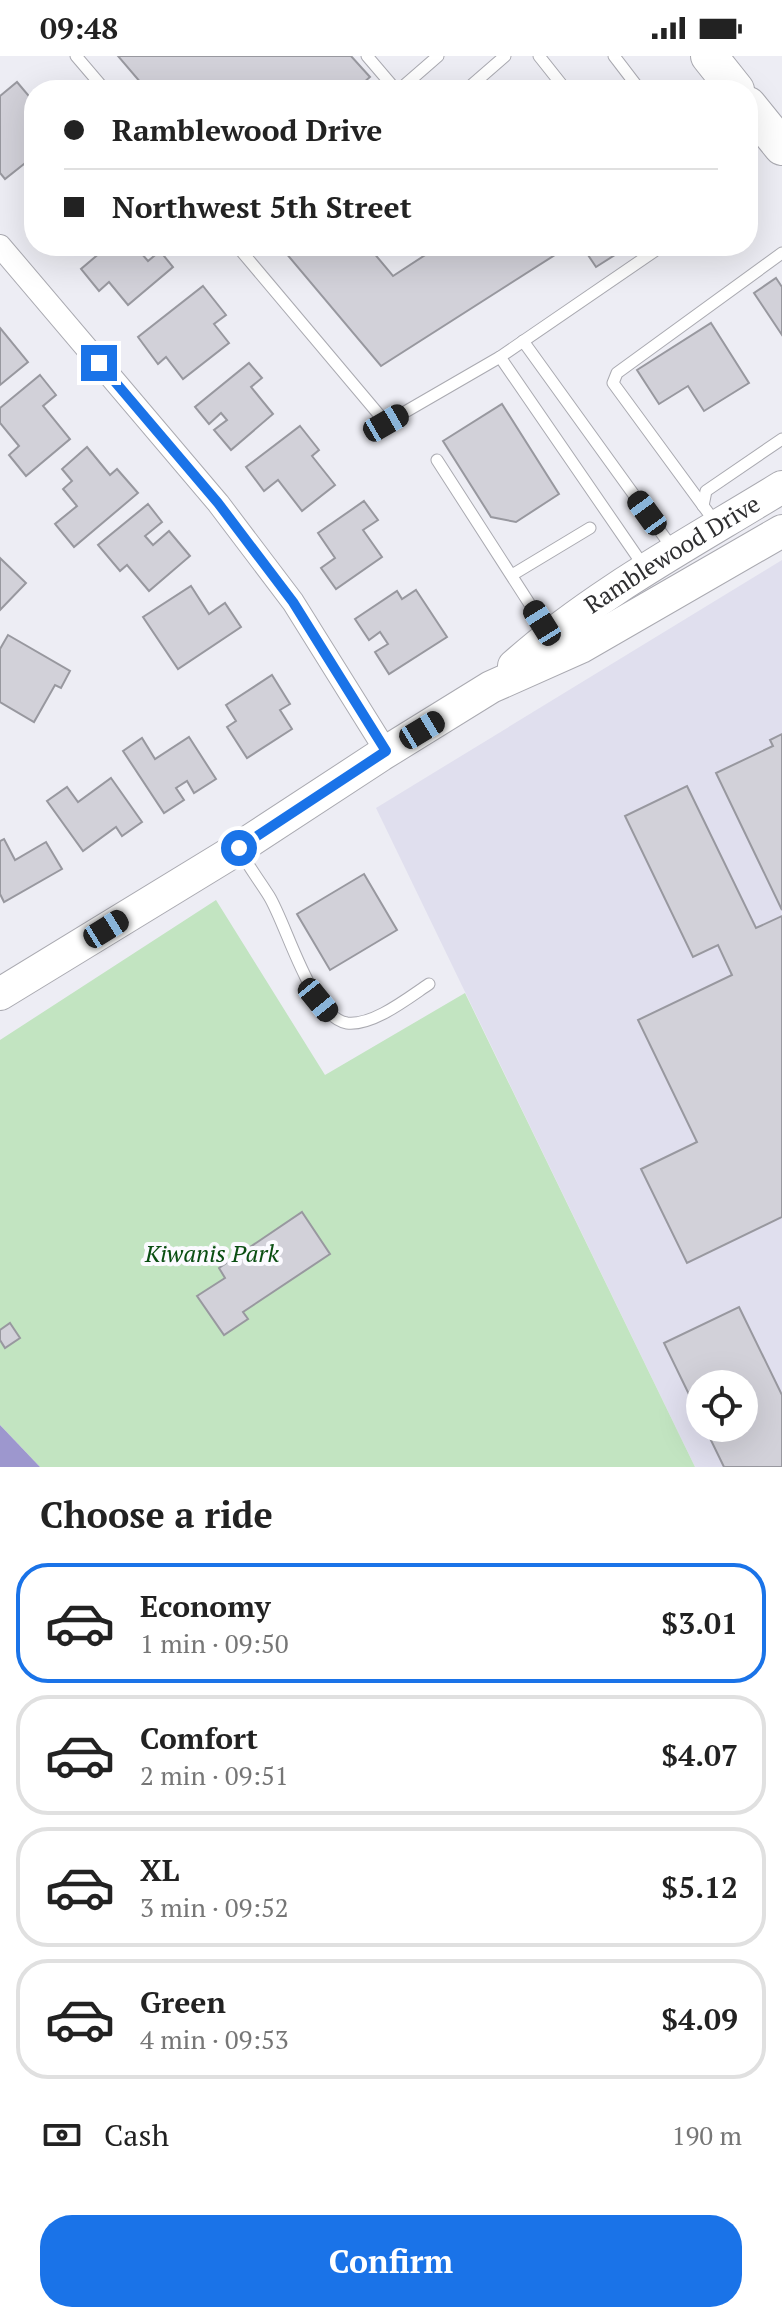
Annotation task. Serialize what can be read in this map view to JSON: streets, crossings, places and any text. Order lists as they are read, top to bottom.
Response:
{
  "streets": {
    "street": ["Ramblewood Drive"]
  },
  "parks": ["Kiwanis Park"],
  "page": {
    "status": "09:48",
    "banner": ["Ramblewood Drive", "Northwest 5th Street"],
    "heading": "Choose a ride",
    "list": [
      {
        "name": "Economy",
        "note": "1 min · 09:50",
        "value": "$3.01"
      },
      {
        "name": "Comfort",
        "note": "2 min · 09:51",
        "value": "$4.07"
      },
      {
        "name": "XL",
        "note": "3 min · 09:52",
        "value": "$5.12"
      },
      {
        "name": "Green",
        "note": "4 min · 09:53",
        "value": "$4.09"
      }
    ],
    "pay": ["Cash", "190 m"],
    "buttons": "Confirm"
  }
}
